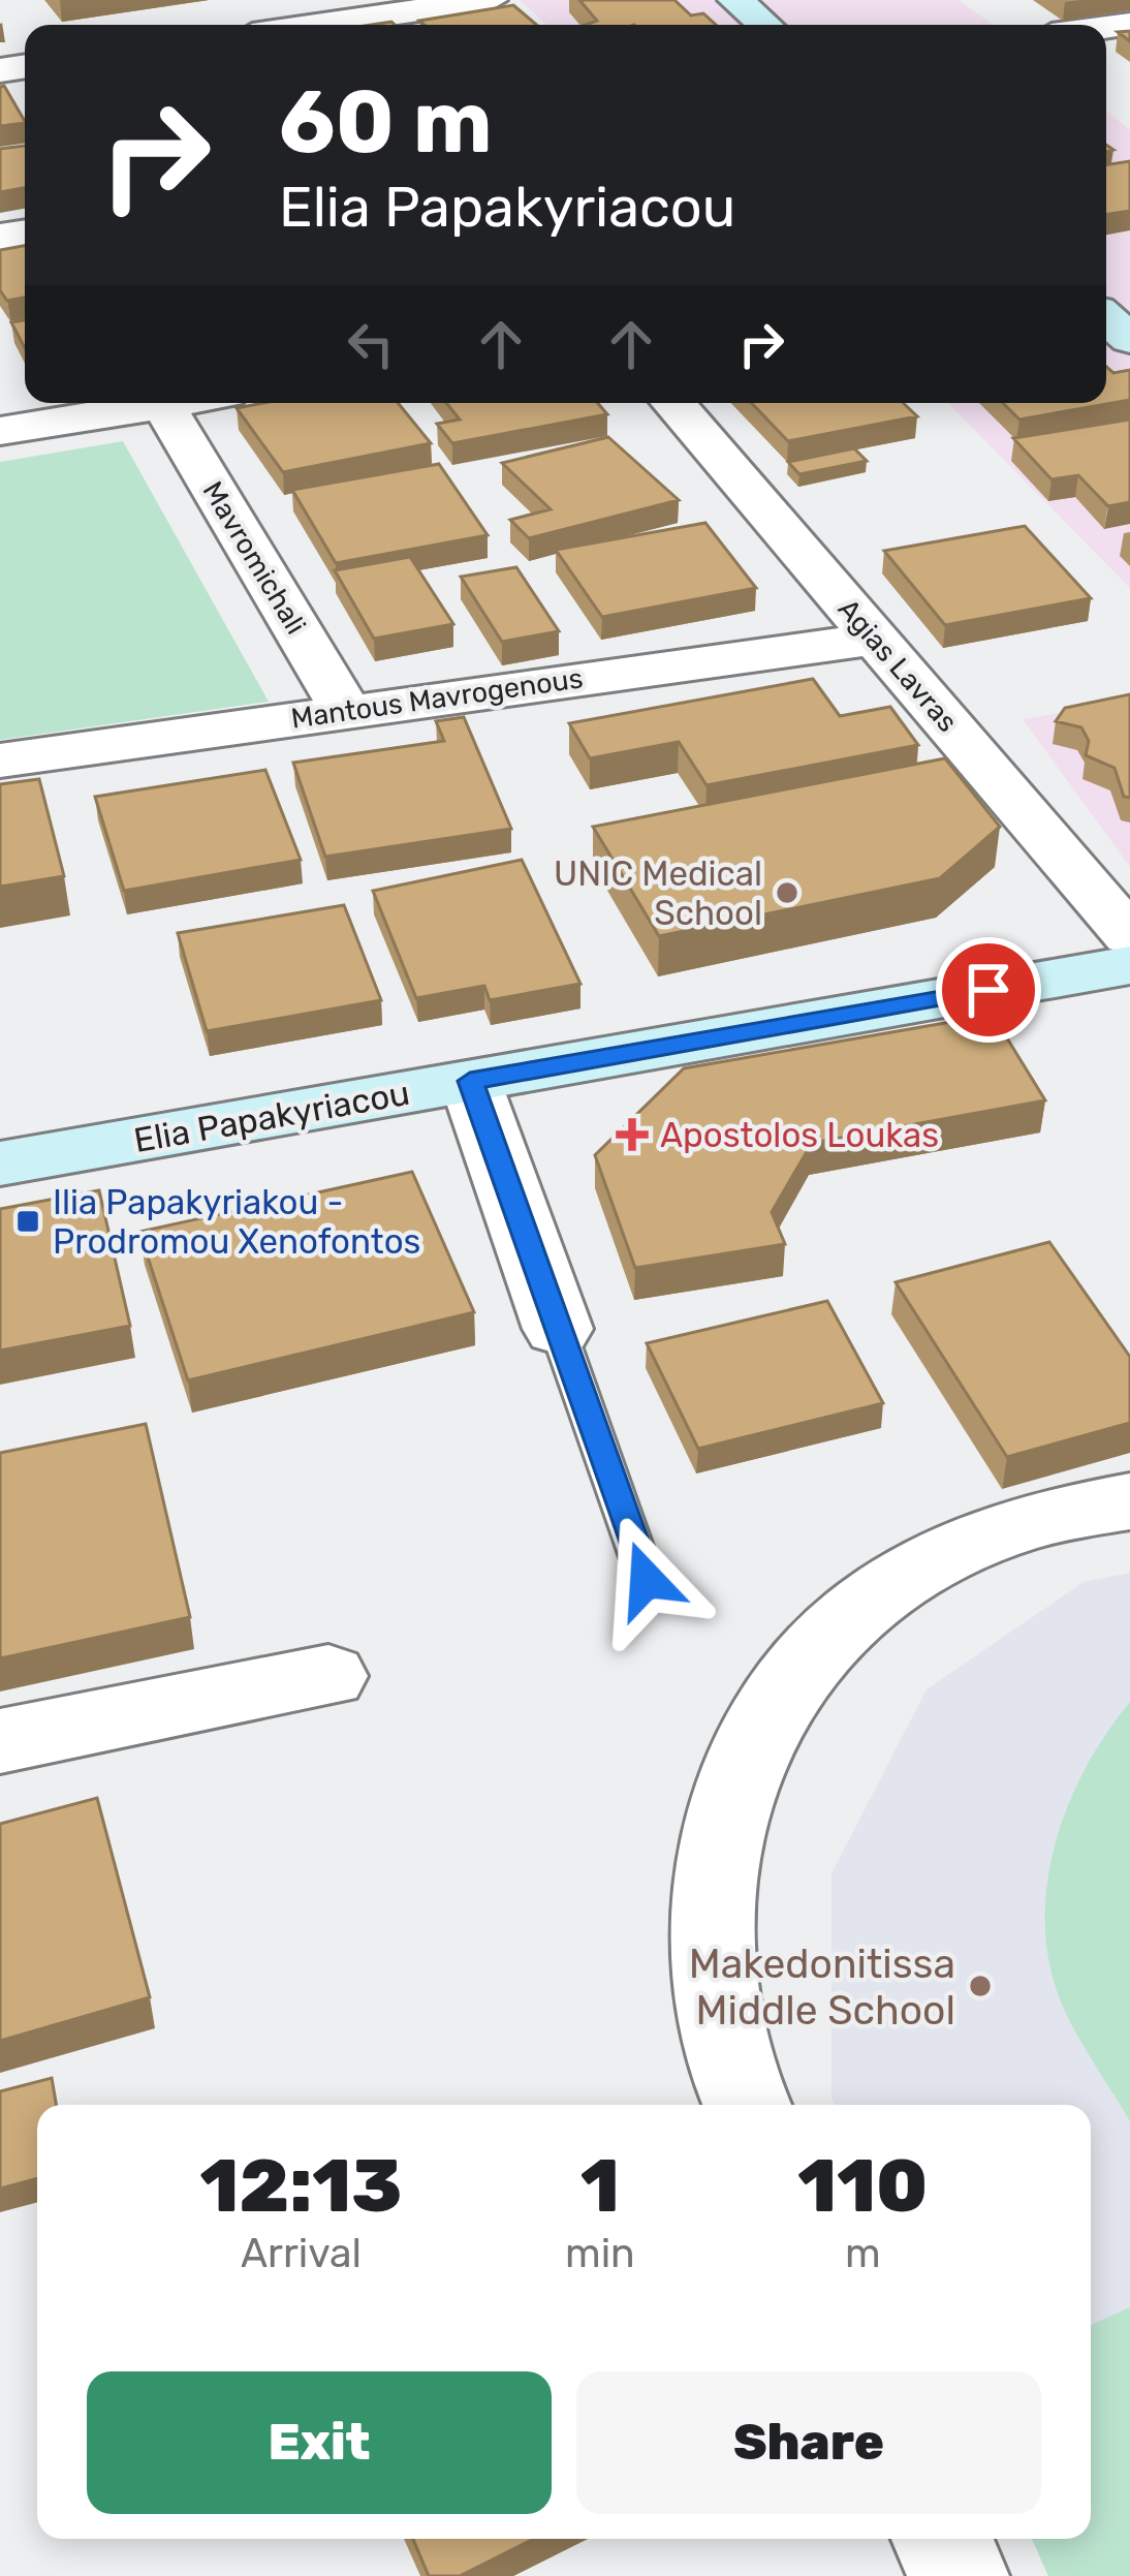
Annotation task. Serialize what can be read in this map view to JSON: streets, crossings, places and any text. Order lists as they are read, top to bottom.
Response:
{
  "streets": {
    "main road": ["Elia Papakyriacou"],
    "street": ["Mavromichali", "Agias Lavras", "Mantous Mavrogenous"]
  },
  "crossings": [
    ["Mavromichali", "Mantous Mavrogenous"],
    ["Agias Lavras", "Mantous Mavrogenous"]
  ],
  "places": {
    "other": ["UNIC Medical School", "Makedonitissa Middle School"],
    "health": ["Apostolos Loukas"],
    "transit": ["Ilia Papakyriakou - Prodromou Xenofontos"]
  },
  "page": {
    "turn": ["60 m", "Elia Papakyriacou"],
    "eta": [
      "12:13",
      "Arrival",
      "1",
      "min",
      "110",
      "m"
    ],
    "buttons": ["Exit", "Share"]
  }
}
